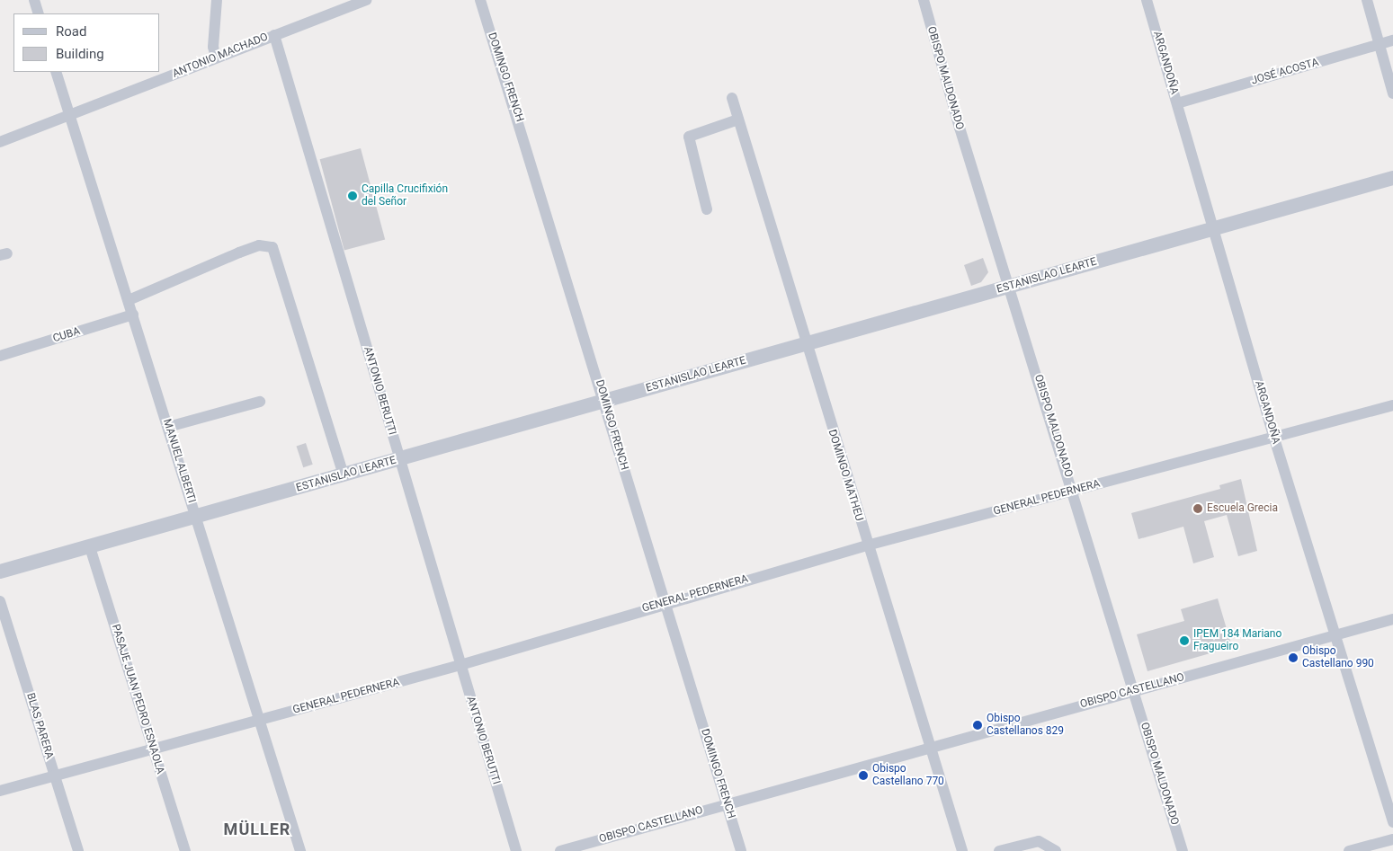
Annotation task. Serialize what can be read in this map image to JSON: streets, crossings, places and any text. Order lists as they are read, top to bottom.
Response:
{
  "streets": {
    "street": [
      "ANTONIO MACHADO",
      "ARGANDOÑA",
      "JOSÉ ACOSTA",
      "DOMINGO FRENCH",
      "OBISPO MALDONADO",
      "ESTANISLAO LEARTE",
      "CUBA",
      "ANTONIO BERUTTI",
      "MANUEL ALBERTI",
      "DOMINGO MATHEU",
      "GENERAL PEDERNERA",
      "OBISPO CASTELLANO",
      "PASAJE JUAN PEDRO ESNAOLA",
      "BLAS PARERA"
    ]
  },
  "crossings": [
    ["ANTONIO MACHADO", "ANTONIO BERUTTI"],
    ["ANTONIO MACHADO", "MANUEL ALBERTI"],
    ["ARGANDOÑA", "JOSÉ ACOSTA"],
    ["ARGANDOÑA", "ESTANISLAO LEARTE"],
    ["ARGANDOÑA", "GENERAL PEDERNERA"],
    ["ARGANDOÑA", "OBISPO CASTELLANO"],
    ["DOMINGO FRENCH", "ESTANISLAO LEARTE"],
    ["DOMINGO FRENCH", "GENERAL PEDERNERA"],
    ["DOMINGO FRENCH", "OBISPO CASTELLANO"],
    ["OBISPO MALDONADO", "ESTANISLAO LEARTE"],
    ["OBISPO MALDONADO", "GENERAL PEDERNERA"],
    ["OBISPO MALDONADO", "OBISPO CASTELLANO"],
    ["ESTANISLAO LEARTE", "ANTONIO BERUTTI"],
    ["ESTANISLAO LEARTE", "MANUEL ALBERTI"],
    ["ESTANISLAO LEARTE", "DOMINGO MATHEU"],
    ["ESTANISLAO LEARTE", "PASAJE JUAN PEDRO ESNAOLA"],
    ["CUBA", "MANUEL ALBERTI"],
    ["ANTONIO BERUTTI", "GENERAL PEDERNERA"],
    ["MANUEL ALBERTI", "GENERAL PEDERNERA"],
    ["DOMINGO MATHEU", "GENERAL PEDERNERA"],
    ["DOMINGO MATHEU", "OBISPO CASTELLANO"],
    ["GENERAL PEDERNERA", "PASAJE JUAN PEDRO ESNAOLA"],
    ["GENERAL PEDERNERA", "BLAS PARERA"]
  ],
  "districts": ["MÜLLER"],
  "places": [
    "Capilla Crucifixión del Señor",
    "Escuela Grecia",
    "IPEM 184 Mariano Fragueiro",
    "Obispo Castellano 990",
    "Obispo Castellanos 829",
    "Obispo Castellano 770"
  ],
  "legend": ["Road", "Building"]
}
